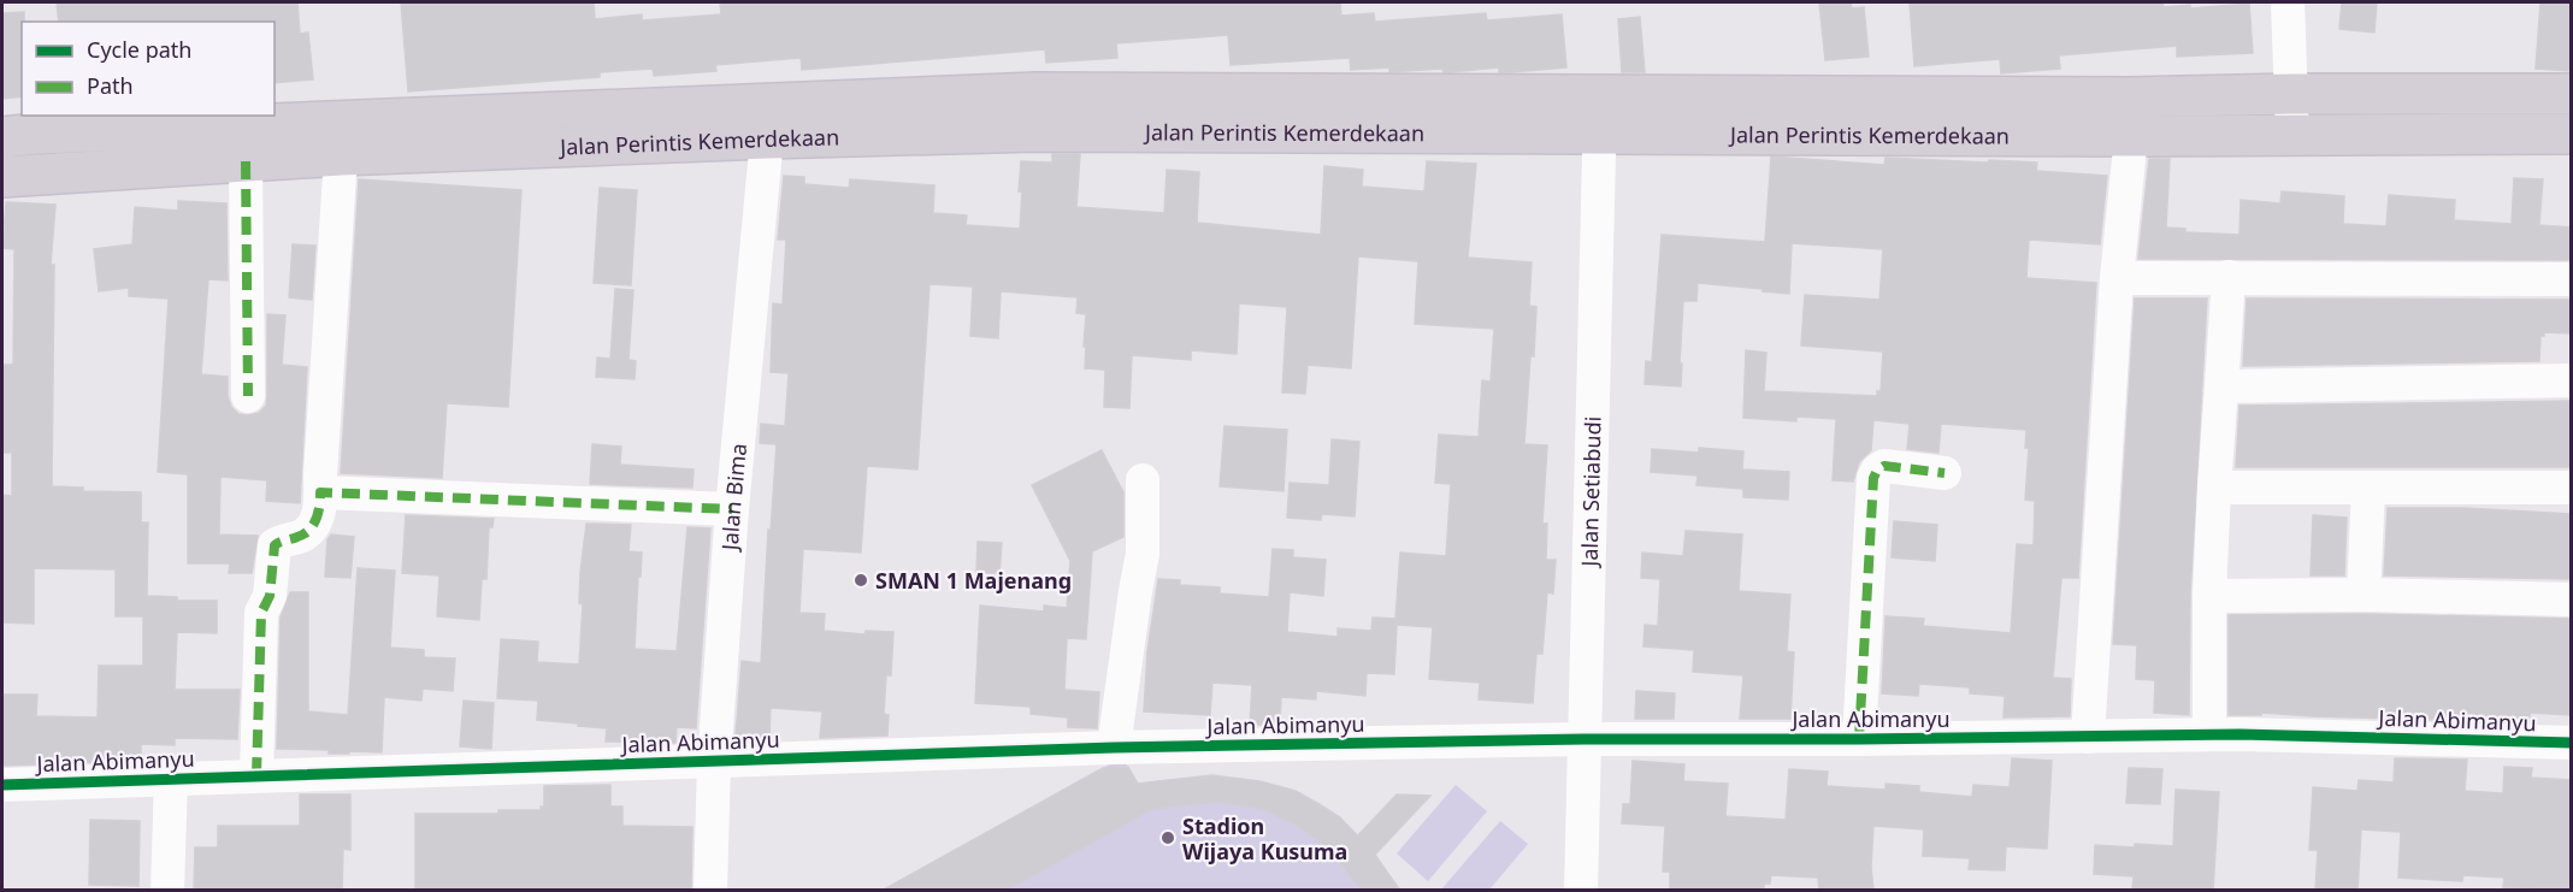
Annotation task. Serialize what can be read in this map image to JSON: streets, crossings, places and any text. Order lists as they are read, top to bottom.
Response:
{
  "streets": {
    "main road": ["Jalan Perintis Kemerdekaan"],
    "street": ["Jalan Setiabudi", "Jalan Bima", "Jalan Abimanyu"]
  },
  "crossings": [
    ["Jalan Perintis Kemerdekaan", "Jalan Setiabudi"],
    ["Jalan Perintis Kemerdekaan", "Jalan Bima"],
    ["Jalan Setiabudi", "Jalan Abimanyu"],
    ["Jalan Bima", "Jalan Abimanyu"]
  ],
  "places": ["SMAN 1 Majenang", "Stadion Wijaya Kusuma"],
  "legend": ["Cycle path", "Path"]
}
